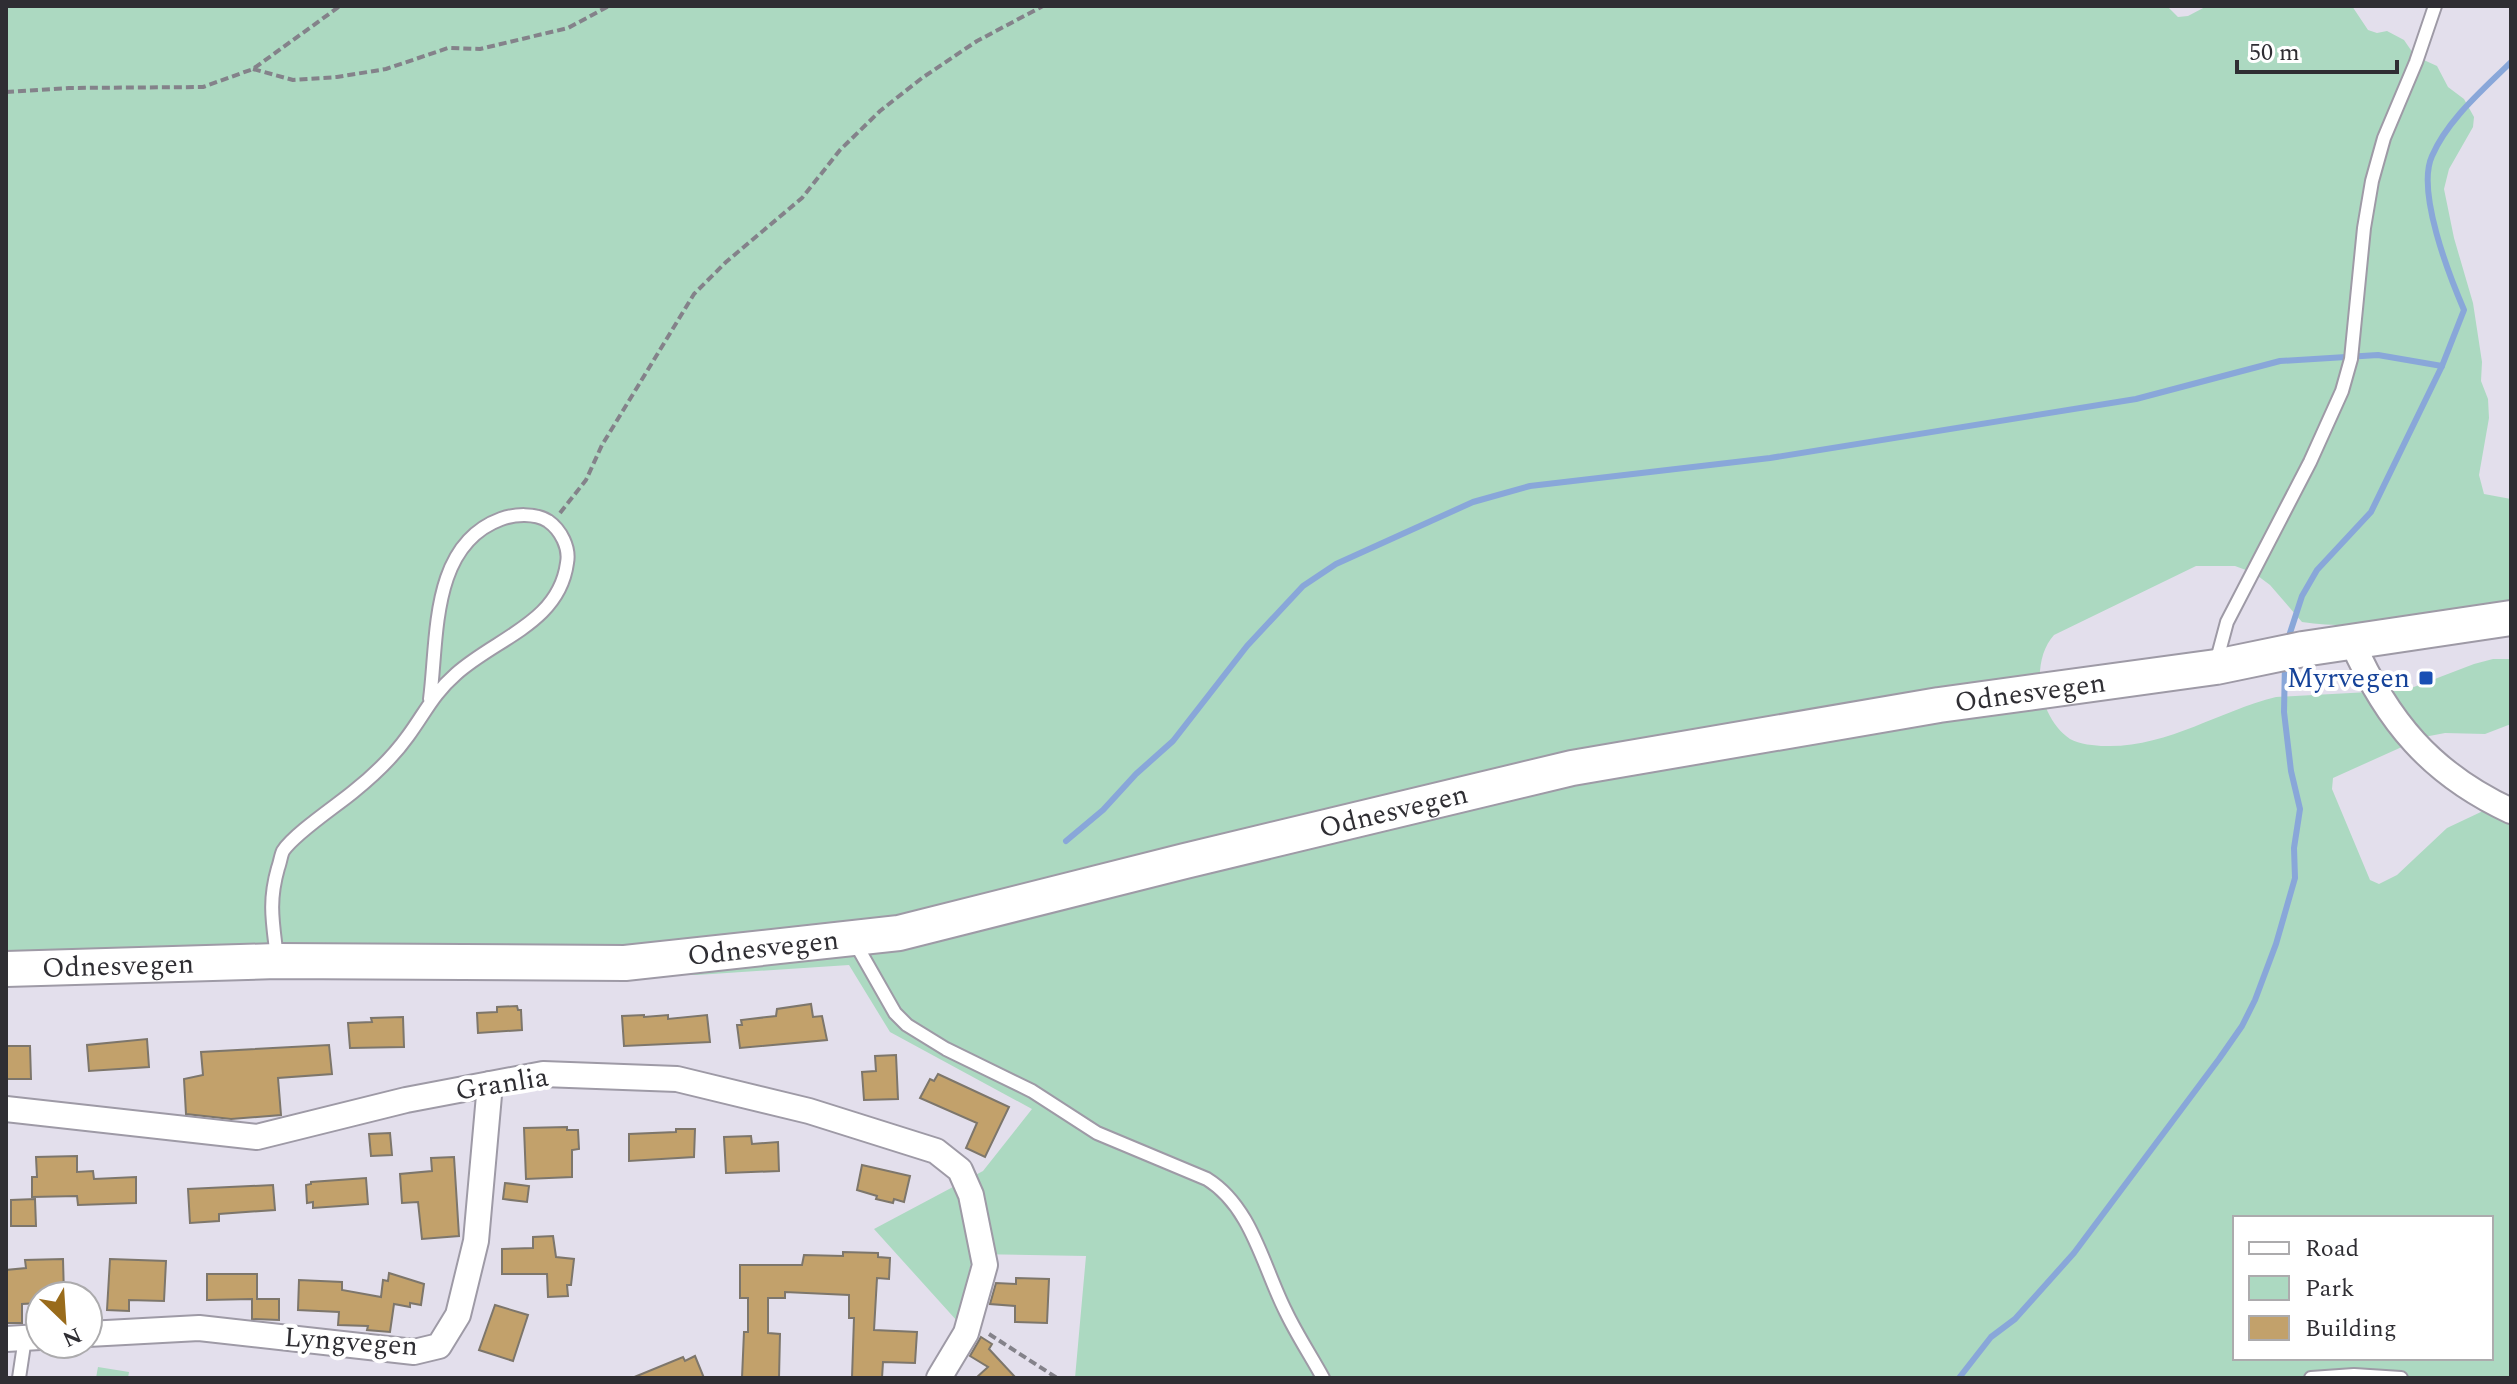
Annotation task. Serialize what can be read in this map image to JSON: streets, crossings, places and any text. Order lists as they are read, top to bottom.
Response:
{
  "streets": {
    "main road": ["Odnesvegen"],
    "street": ["Granlia", "Lyngvegen"]
  },
  "crossings": [
    ["Granlia", "Lyngvegen"]
  ],
  "places": {
    "transit": ["Myrvegen"]
  },
  "legend": ["Road", "Park", "Building"],
  "scale_bar": "50 m",
  "north": "bottom right"
}
